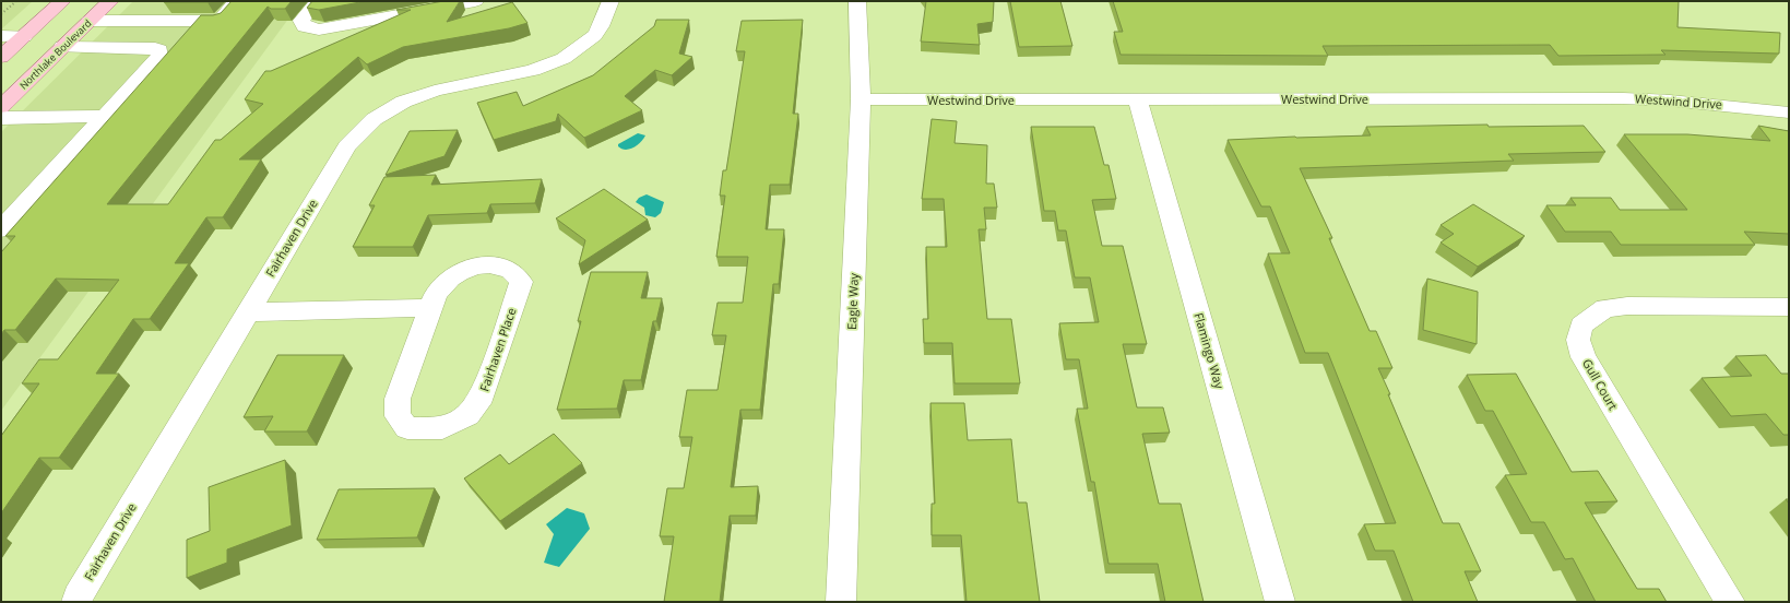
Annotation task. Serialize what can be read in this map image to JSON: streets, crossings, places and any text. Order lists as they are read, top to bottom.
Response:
{
  "streets": {
    "main road": ["Northlake Boulevard"],
    "street": [
      "Westwind Drive",
      "Fairhaven Drive",
      "Eagle Way",
      "Fairhaven Place",
      "Flamingo Way",
      "Gull Court"
    ]
  },
  "crossings": [
    ["Westwind Drive", "Eagle Way"],
    ["Westwind Drive", "Flamingo Way"]
  ]
}
